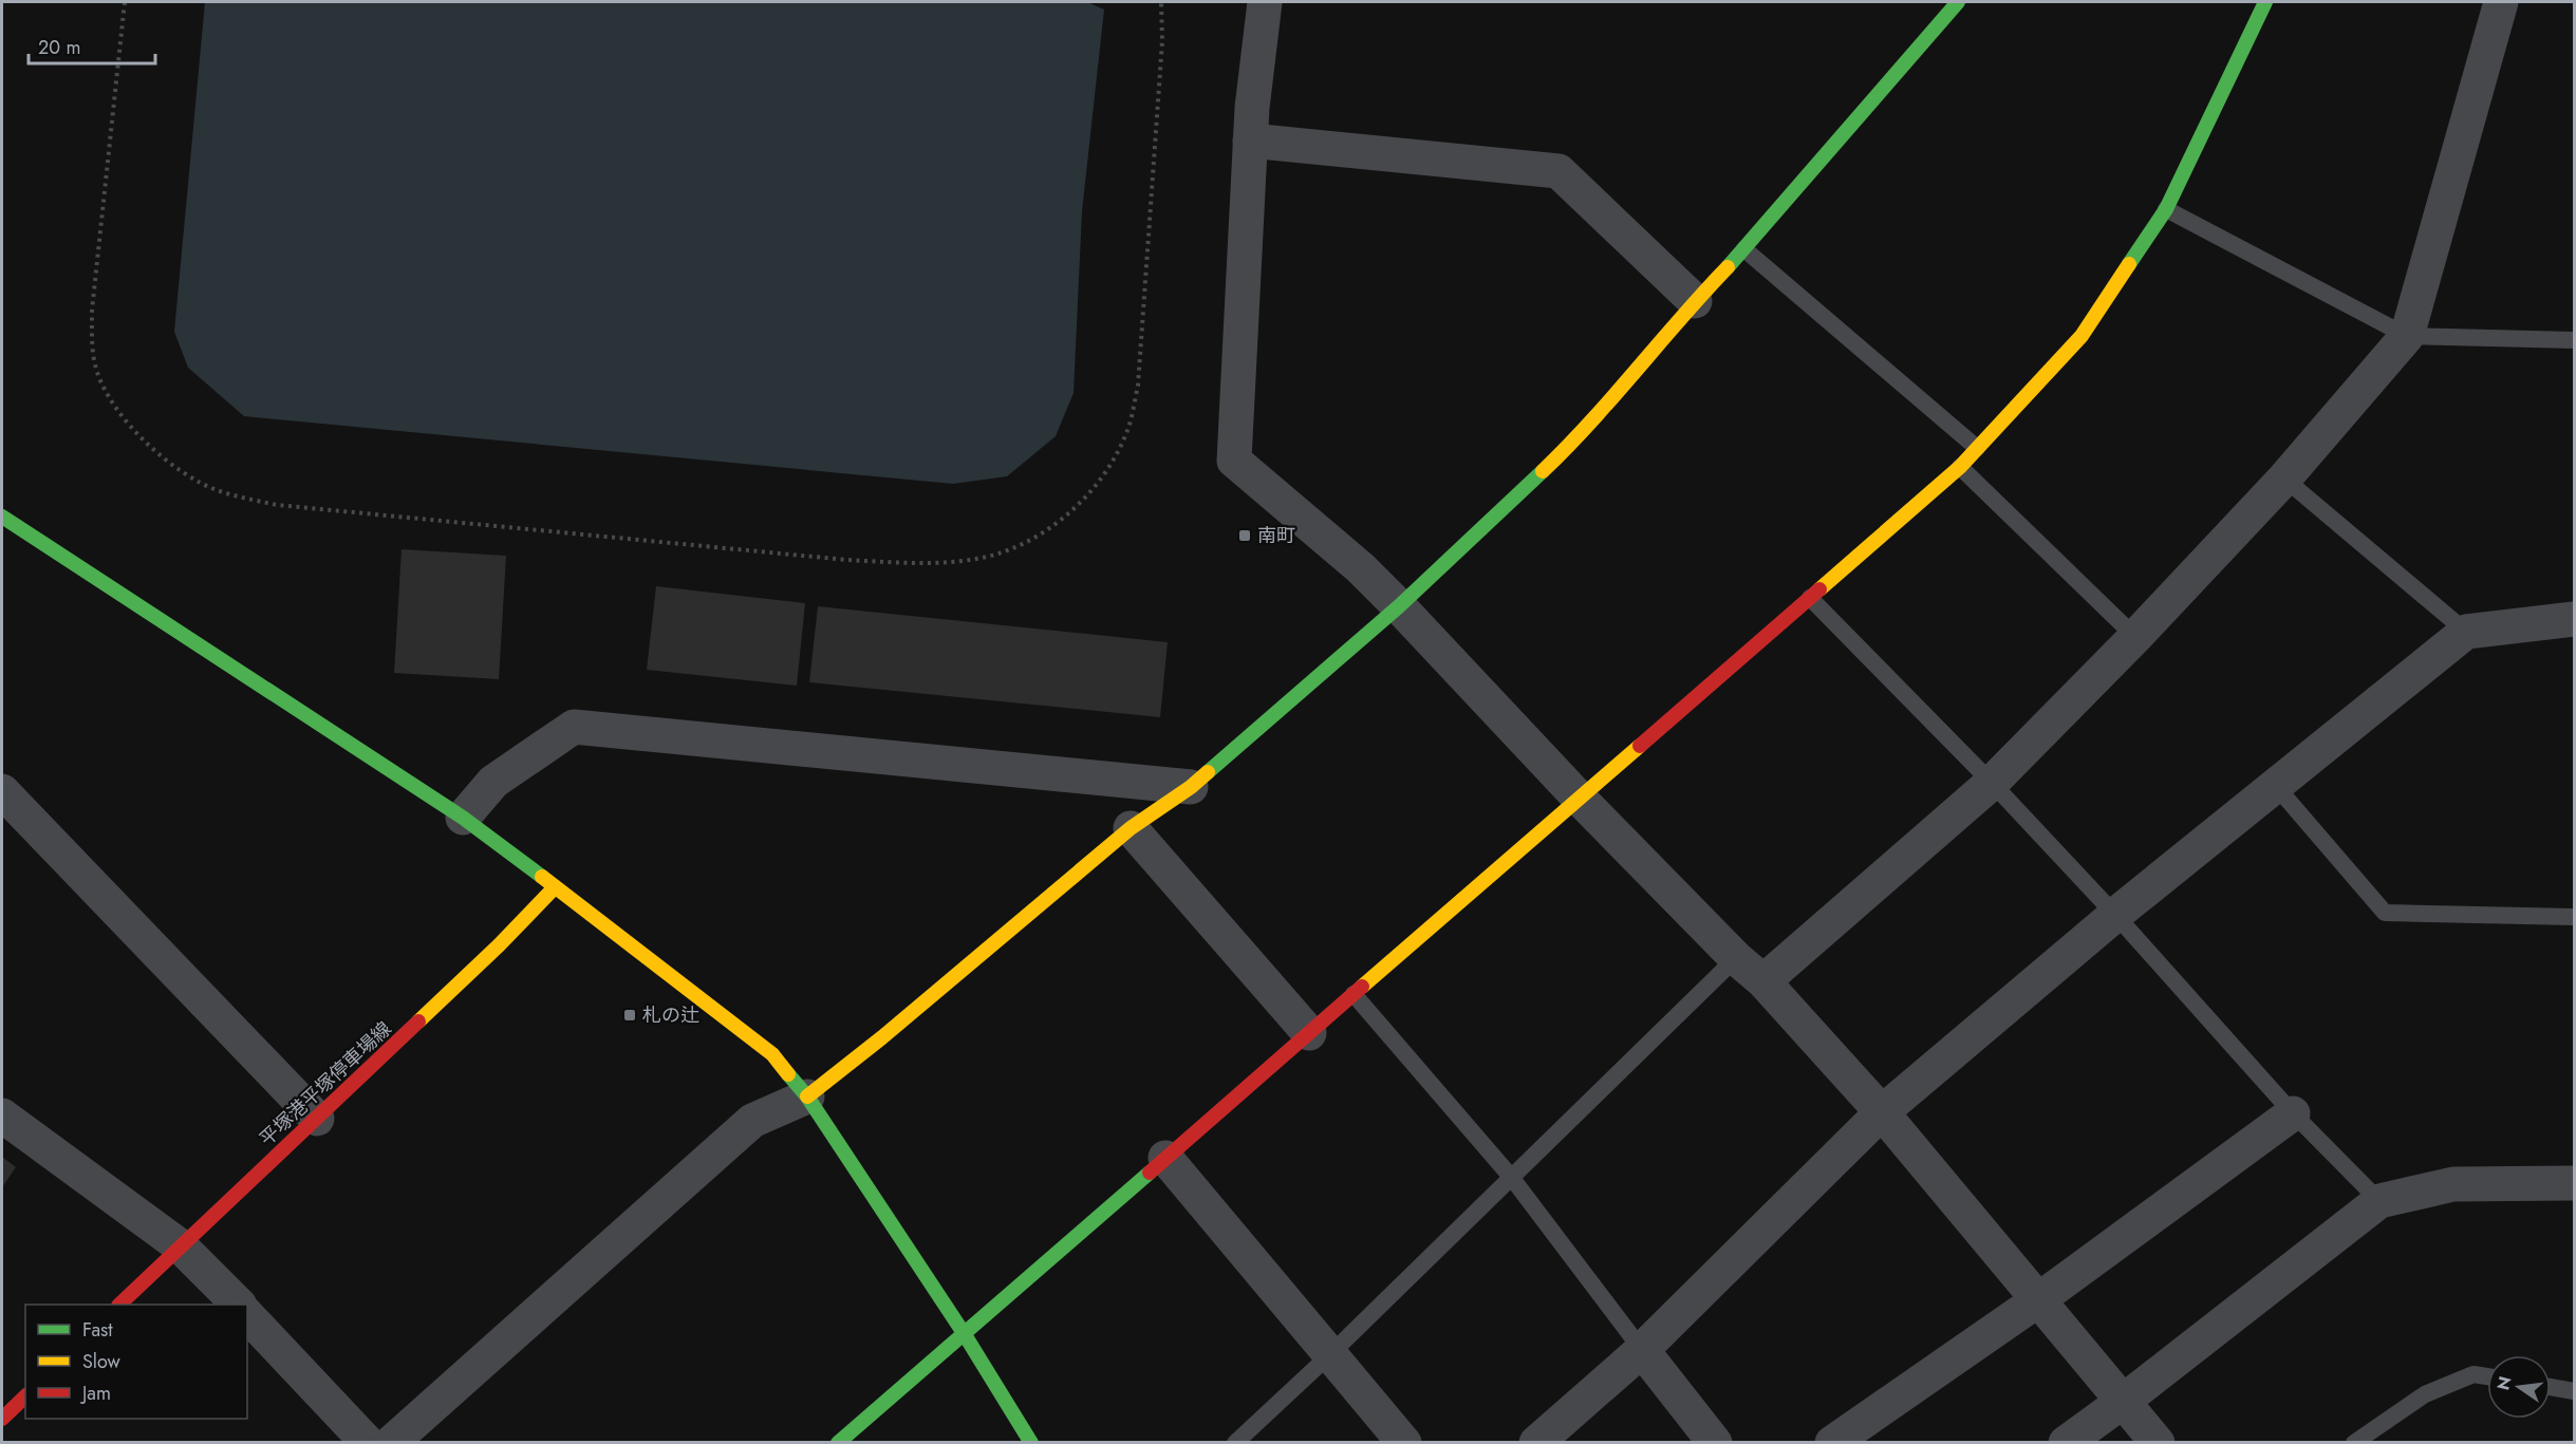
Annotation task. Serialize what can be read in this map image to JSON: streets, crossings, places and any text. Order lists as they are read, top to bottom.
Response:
{
  "streets": {
    "street": ["平塚港平塚停車場線"]
  },
  "places": {
    "transit": ["南町", "札の辻"]
  },
  "legend": ["Fast", "Slow", "Jam"],
  "scale_bar": "20 m",
  "north": "left"
}
